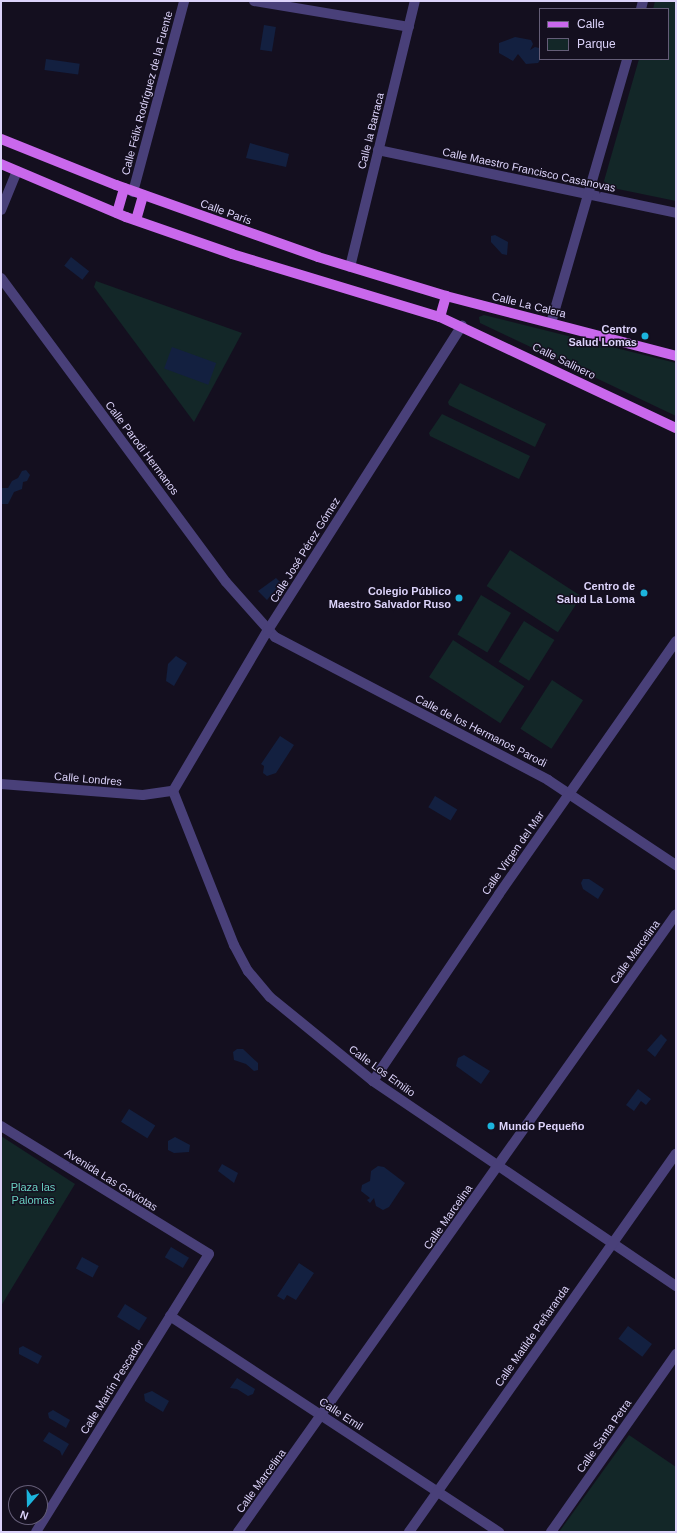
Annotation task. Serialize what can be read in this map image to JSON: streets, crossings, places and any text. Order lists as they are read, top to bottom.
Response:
{
  "streets": {
    "main road": [
      "Calle Félix Rodríguez de la Fuente",
      "Calle París",
      "Calle La Calera",
      "Calle Salinero"
    ],
    "street": [
      "Calle la Barraca",
      "Calle Maestro Francisco Casanovas",
      "Calle Parodi Hermanos",
      "Calle José Pérez Gómez",
      "Calle de los Hermanos Parodi",
      "Calle Londres",
      "Calle Virgen del Mar",
      "Calle Marcelina",
      "Calle Los Emilio",
      "Avenida Las Gaviotas",
      "Calle Matilde Peñaranda",
      "Calle Martín Pescador",
      "Calle Emil",
      "Calle Santa Petra"
    ]
  },
  "crossings": [
    ["Calle Félix Rodríguez de la Fuente", "Calle París"],
    ["Calle la Barraca", "Calle Maestro Francisco Casanovas"],
    ["Calle la Barraca", "Calle París"],
    ["Calle París", "Calle La Calera"],
    ["Calle Salinero", "Calle José Pérez Gómez"],
    ["Calle Parodi Hermanos", "Calle José Pérez Gómez"],
    ["Calle Parodi Hermanos", "Calle de los Hermanos Parodi"],
    ["Calle José Pérez Gómez", "Calle de los Hermanos Parodi"],
    ["Calle José Pérez Gómez", "Calle Londres"],
    ["Calle José Pérez Gómez", "Calle Los Emilio"],
    ["Calle de los Hermanos Parodi", "Calle Virgen del Mar"],
    ["Calle Londres", "Calle Los Emilio"],
    ["Calle Virgen del Mar", "Calle Los Emilio"],
    ["Calle Marcelina", "Calle Los Emilio"],
    ["Calle Marcelina", "Calle Emil"],
    ["Calle Los Emilio", "Calle Matilde Peñaranda"],
    ["Avenida Las Gaviotas", "Calle Martín Pescador"],
    ["Calle Matilde Peñaranda", "Calle Emil"],
    ["Calle Martín Pescador", "Calle Emil"]
  ],
  "parks": ["Plaza las Palomas"],
  "places": [
    "Centro Salud Lomas",
    "Centro de Salud La Loma",
    "Colegio Público Maestro Salvador Ruso",
    "Mundo Pequeño"
  ],
  "legend": ["Calle", "Parque"],
  "north": "bottom"
}
